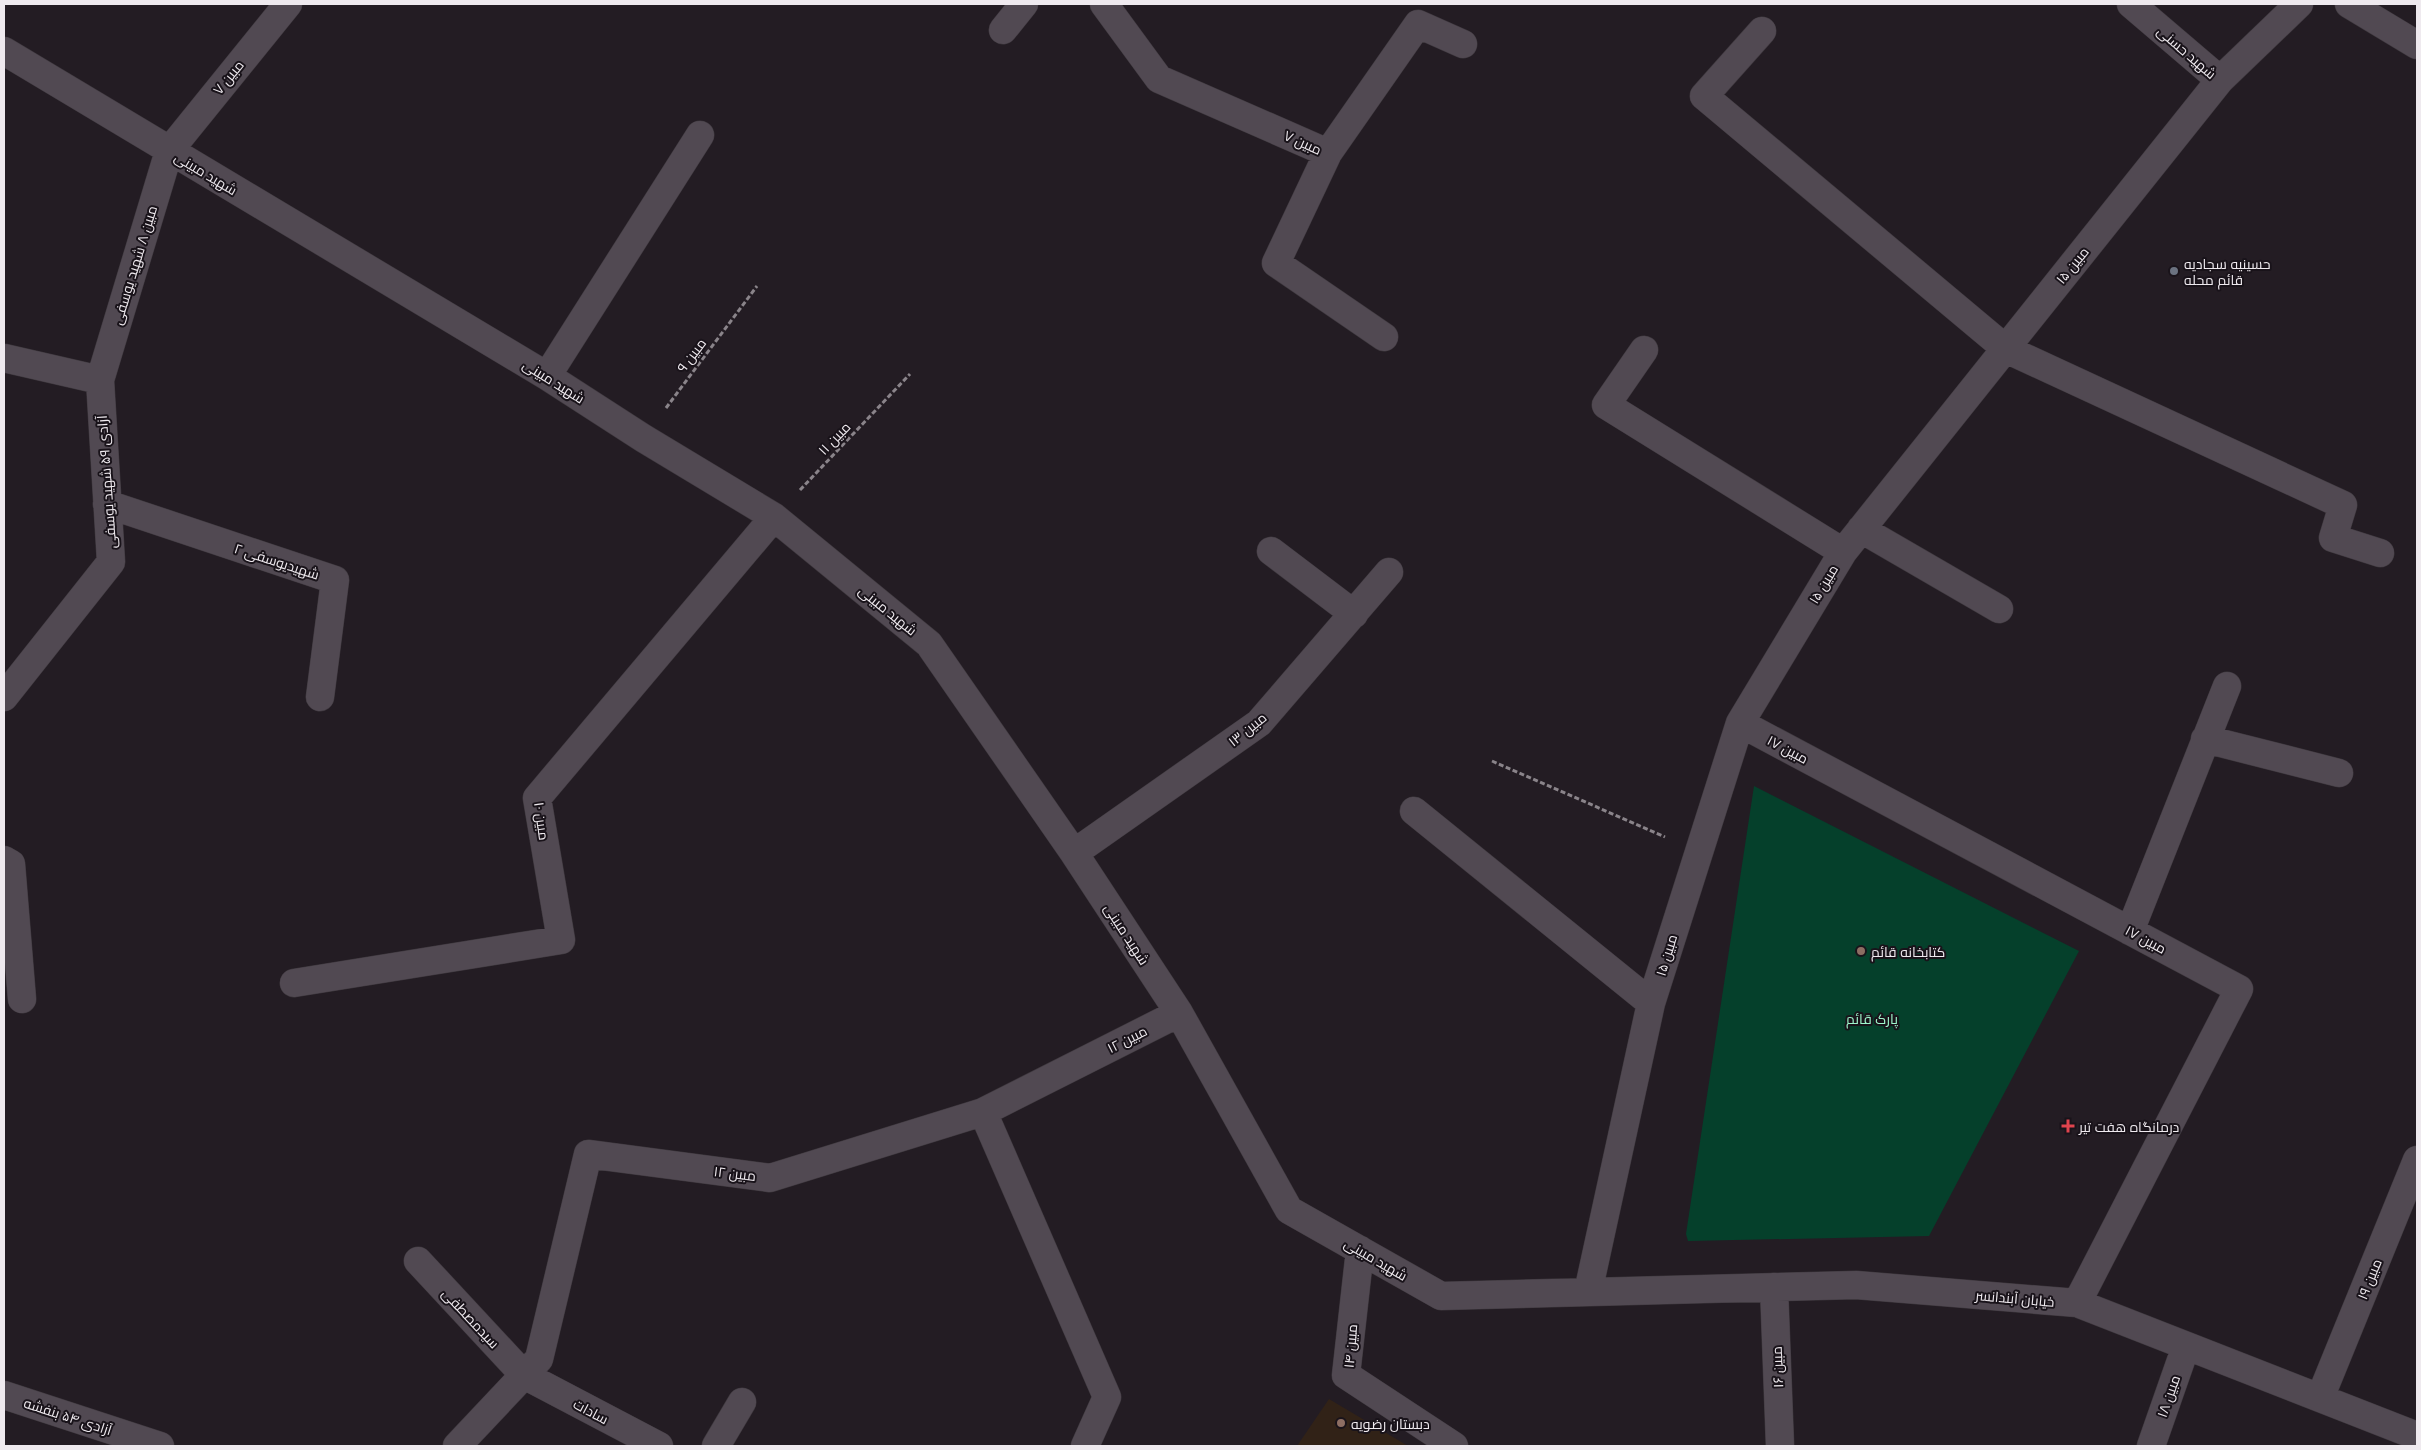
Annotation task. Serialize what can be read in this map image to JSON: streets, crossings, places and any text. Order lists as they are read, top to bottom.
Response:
{
  "streets": {
    "street": [
      "شهید حسنی",
      "مبین ۷",
      "شهید مبینی",
      "مبین ۸ شهید یوسفی",
      "مبین ۱۵",
      "آزادی ۵۹ شهید یوسفی",
      "شهیدیوسفی ۲",
      "مبین ۱۳",
      "مبین ۱۷",
      "مبین ۱۰",
      "مبین ۱۲",
      "مبین ۱۹",
      "خیابان آبندانسر",
      "سیدمصطفی",
      "مبین ۱۴",
      "مبین ۱۶",
      "مبین ۱۸",
      "سادات",
      "آزادی ۵۴ بنفشه"
    ],
    "path": ["مبین ۹", "مبین ۱۱"]
  },
  "crossings": [
    ["شهید حسنی", "مبین ۱۵"],
    ["مبین ۷", "شهید مبینی"],
    ["مبین ۷", "مبین ۸ شهید یوسفی"],
    ["شهید مبینی", "مبین ۸ شهید یوسفی"],
    ["شهید مبینی", "مبین ۱۵"],
    ["شهید مبینی", "مبین ۹"],
    ["شهید مبینی", "مبین ۱۱"],
    ["شهید مبینی", "مبین ۱۳"],
    ["شهید مبینی", "مبین ۱۰"],
    ["شهید مبینی", "مبین ۱۲"],
    ["شهید مبینی", "خیابان آبندانسر"],
    ["شهید مبینی", "مبین ۱۴"],
    ["مبین ۸ شهید یوسفی", "آزادی ۵۹ شهید یوسفی"],
    ["مبین ۱۵", "مبین ۱۷"],
    ["مبین ۱۵", "خیابان آبندانسر"],
    ["مبین ۱۱", "مبین ۱۰"],
    ["آزادی ۵۹ شهید یوسفی", "شهیدیوسفی ۲"],
    ["مبین ۱۷", "خیابان آبندانسر"],
    ["مبین ۱۲", "سیدمصطفی"],
    ["مبین ۱۲", "سادات"],
    ["مبین ۱۹", "خیابان آبندانسر"],
    ["خیابان آبندانسر", "مبین ۱۶"],
    ["خیابان آبندانسر", "مبین ۱۸"],
    ["سیدمصطفی", "سادات"]
  ],
  "parks": ["پارک قائم"],
  "places": {
    "other": ["حسینیه سجادیه قائم محله", "کتابخانه قائم", "دبستان رضویه"],
    "health": ["درمانگاه هفت تیر"]
  }
}
